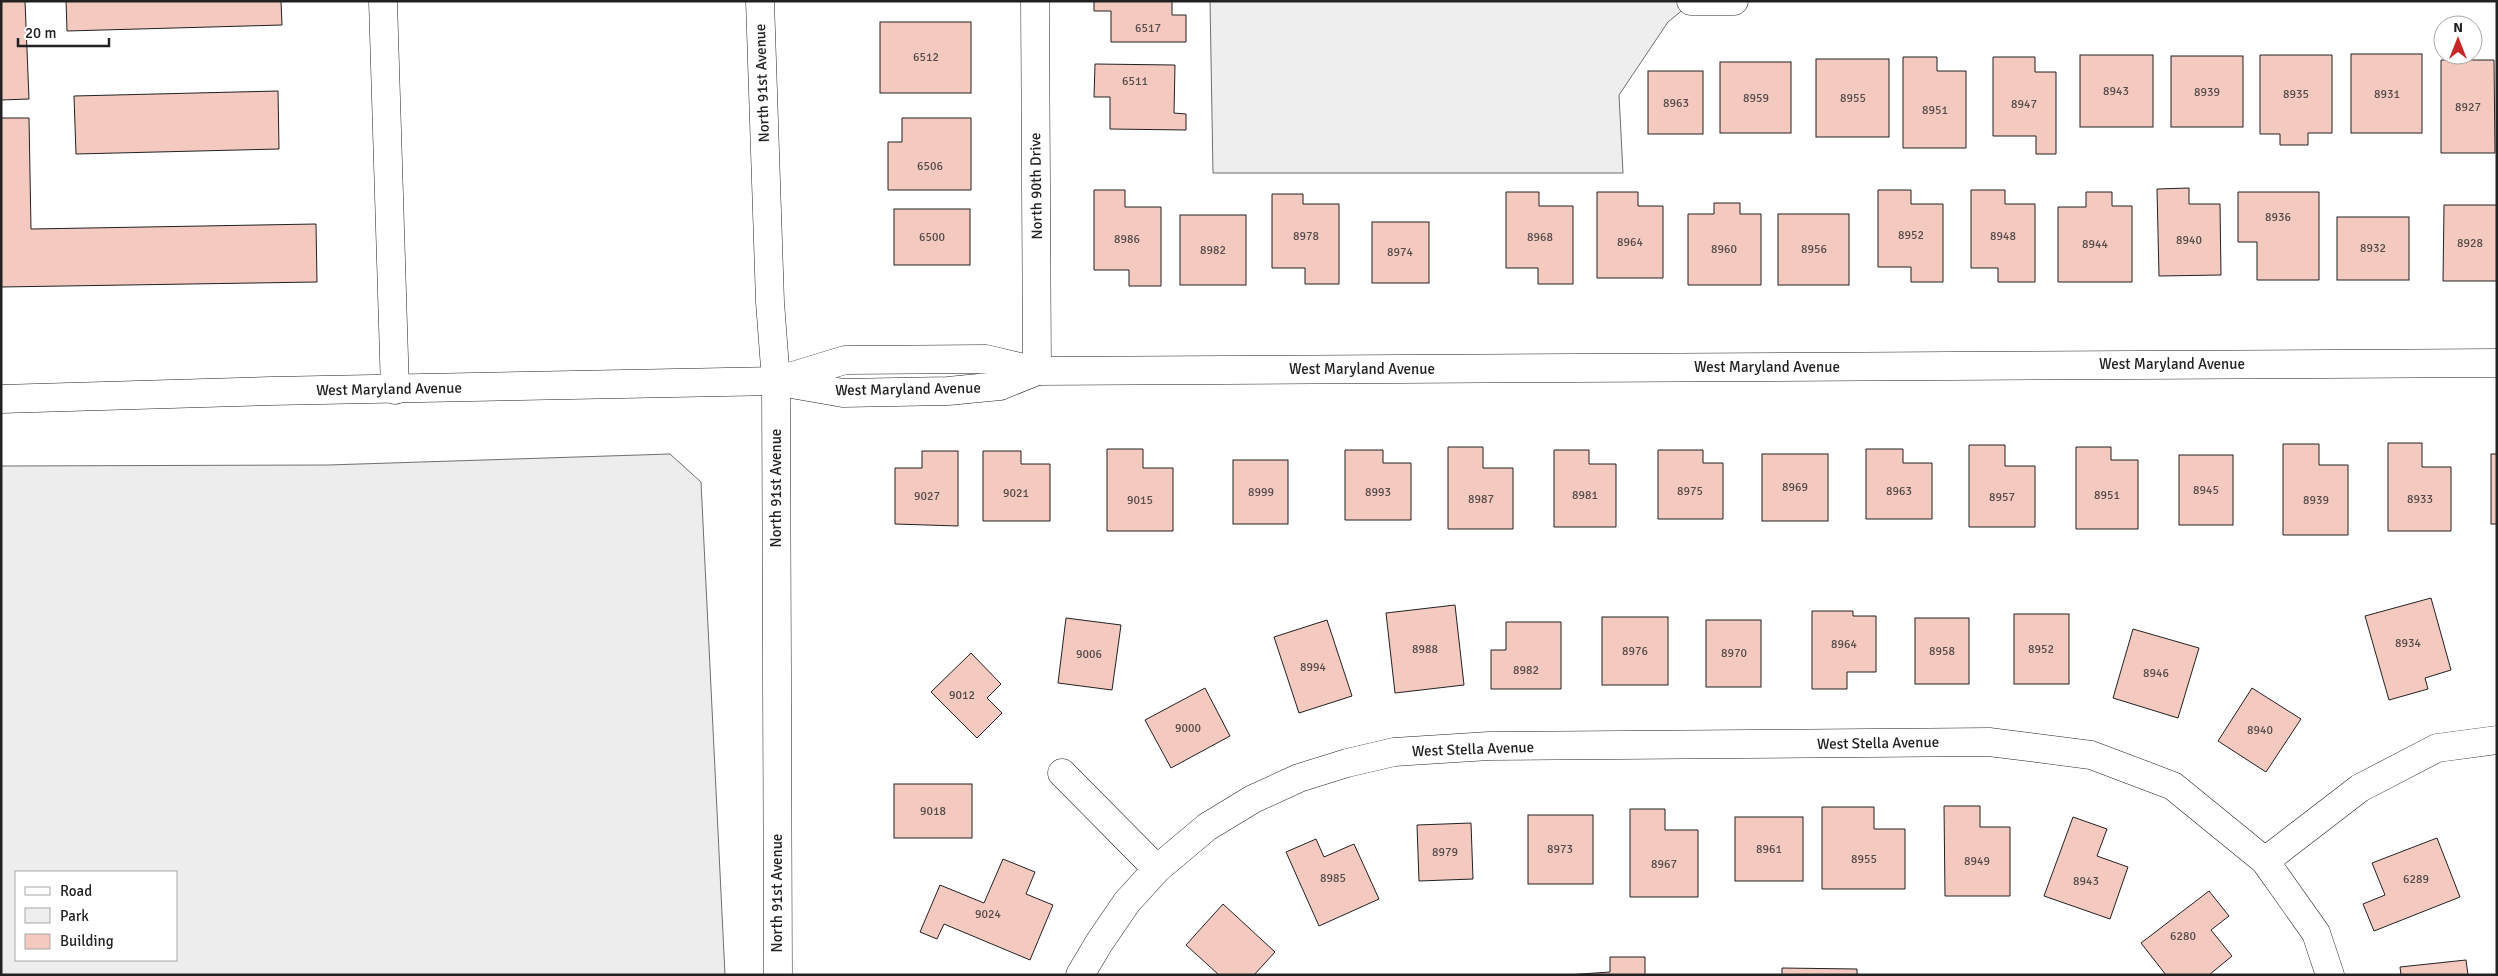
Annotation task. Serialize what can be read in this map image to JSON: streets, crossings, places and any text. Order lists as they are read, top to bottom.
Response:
{
  "streets": {
    "street": [
      "North 91st Avenue",
      "North 90th Drive",
      "West Maryland Avenue",
      "West Stella Avenue"
    ]
  },
  "crossings": [
    ["North 91st Avenue", "West Maryland Avenue"],
    ["North 90th Drive", "West Maryland Avenue"]
  ],
  "house_numbers": [
    "6517",
    "6512",
    "6511",
    "8943",
    "8939",
    "8935",
    "8931",
    "8959",
    "8955",
    "8963",
    "8947",
    "8927",
    "8951",
    "6506",
    "8936",
    "8952",
    "8978",
    "8948",
    "6500",
    "8968",
    "8986",
    "8940",
    "8964",
    "8928",
    "8944",
    "8932",
    "8960",
    "8956",
    "8982",
    "8974",
    "8969",
    "8945",
    "8975",
    "8963",
    "8999",
    "8993",
    "9021",
    "8981",
    "8951",
    "9027",
    "8957",
    "8987",
    "8933",
    "9015",
    "8939",
    "8934",
    "8964",
    "8988",
    "8952",
    "8976",
    "8958",
    "8970",
    "9006",
    "8994",
    "8982",
    "8946",
    "9012",
    "9000",
    "8940",
    "9018",
    "8973",
    "8961",
    "8979",
    "8955",
    "8949",
    "8967",
    "8985",
    "6289",
    "8943",
    "9024",
    "6280"
  ],
  "legend": ["Road", "Park", "Building"],
  "scale_bar": "20 m",
  "north": "top"
}
